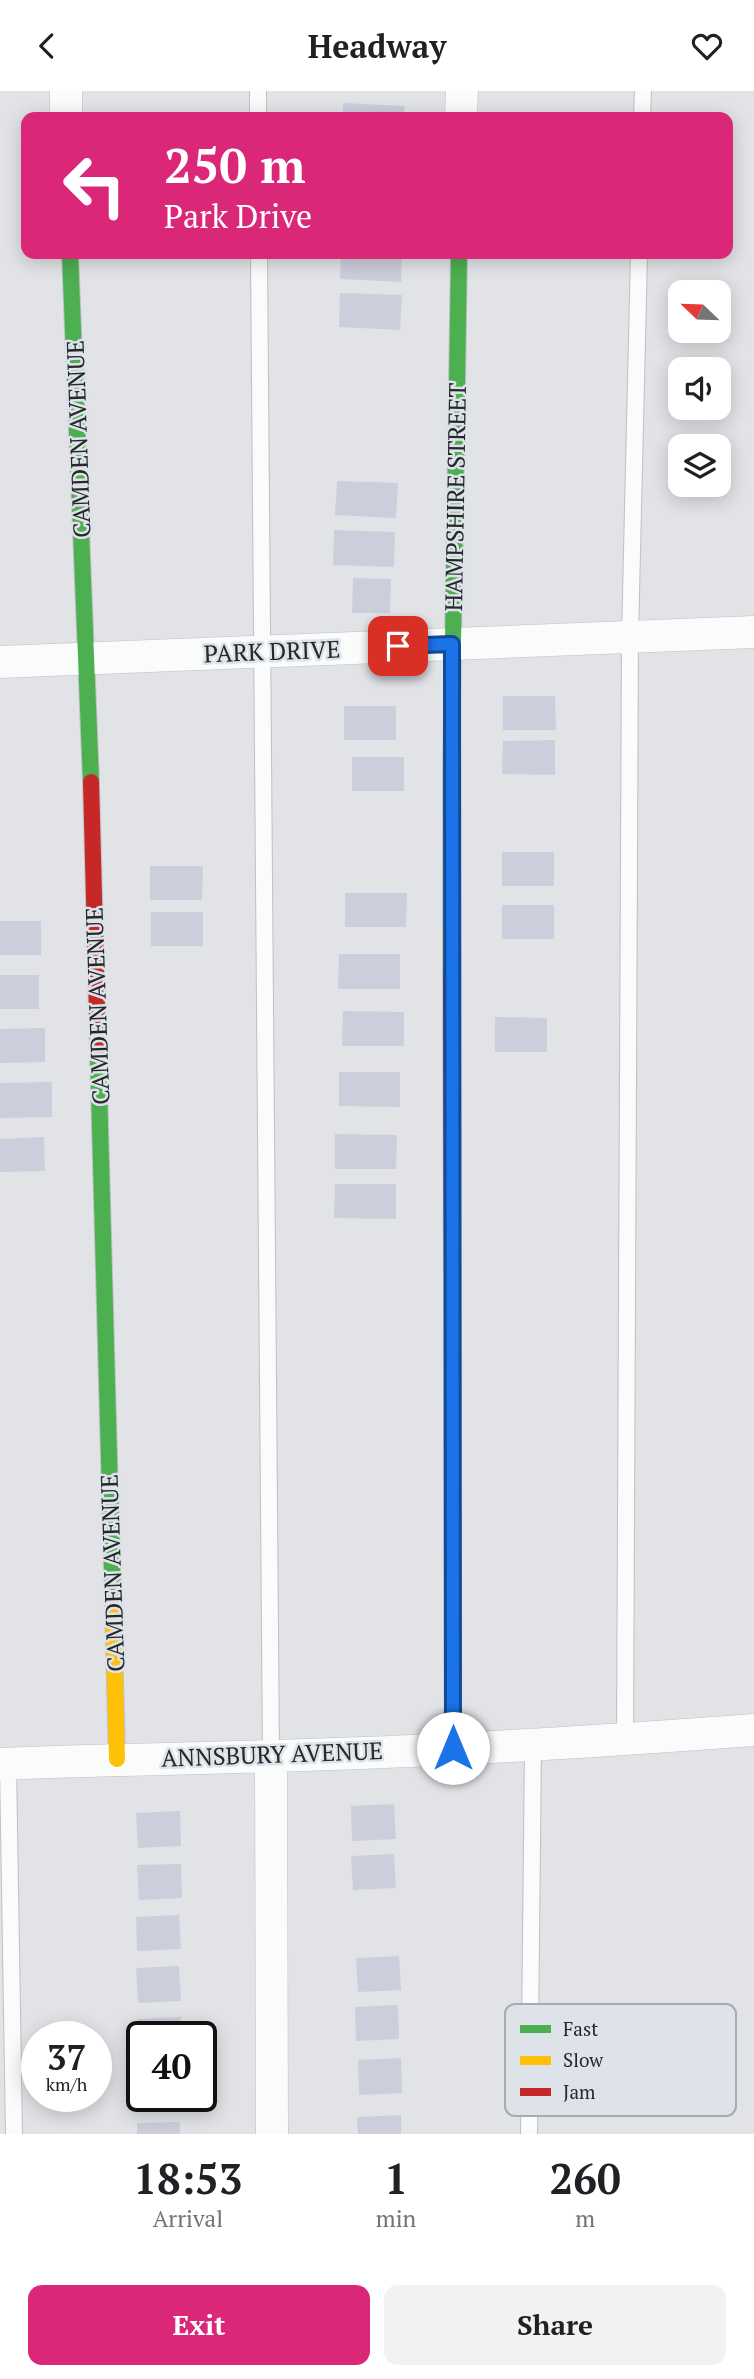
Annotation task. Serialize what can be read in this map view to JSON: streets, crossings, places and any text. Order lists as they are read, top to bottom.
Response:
{
  "streets": {
    "street": [
      "CAMDEN AVENUE",
      "HAMPSHIRE STREET",
      "PARK DRIVE",
      "ANNSBURY AVENUE"
    ]
  },
  "crossings": [
    ["CAMDEN AVENUE", "PARK DRIVE"],
    ["CAMDEN AVENUE", "ANNSBURY AVENUE"],
    ["HAMPSHIRE STREET", "PARK DRIVE"],
    ["HAMPSHIRE STREET", "ANNSBURY AVENUE"]
  ],
  "legend": ["Fast", "Slow", "Jam"],
  "north": "top left",
  "page": {
    "header": "Headway",
    "turn": ["250 m", "Park Drive"],
    "speed": "37 km/h",
    "limit": "40",
    "eta": [
      "18:53",
      "Arrival",
      "1",
      "min",
      "260",
      "m"
    ],
    "buttons": ["Exit", "Share"]
  }
}
